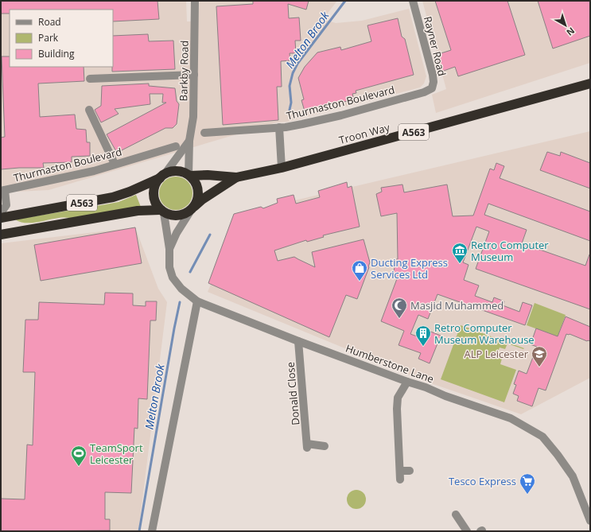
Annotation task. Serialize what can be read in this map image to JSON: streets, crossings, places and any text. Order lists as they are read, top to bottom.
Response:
{
  "streets": {
    "highway": ["A563", "Troon Way"],
    "street": [
      "Rayner Road",
      "Barkby Road",
      "Thurmaston Boulevard",
      "Humberstone Lane",
      "Donald Close"
    ]
  },
  "crossings": [
    ["Rayner Road", "Thurmaston Boulevard"],
    ["Barkby Road", "A563"],
    ["Barkby Road", "Troon Way"],
    ["Barkby Road", "Humberstone Lane"],
    ["A563", "Troon Way"],
    ["A563", "Humberstone Lane"],
    ["Troon Way", "Humberstone Lane"],
    ["Humberstone Lane", "Donald Close"]
  ],
  "water": ["Melton Brook"],
  "places": {
    "museum": ["Retro Computer Museum"],
    "shop": ["Ducting Express Services Ltd"],
    "mosque": ["Masjid Muhammed"],
    "building": ["Retro Computer Museum Warehouse"],
    "school or university": ["ALP Leicester"],
    "sports": ["TeamSport Leicester"],
    "supermarket": ["Tesco Express"]
  },
  "legend": ["Road", "Park", "Building"],
  "north": "bottom right"
}
